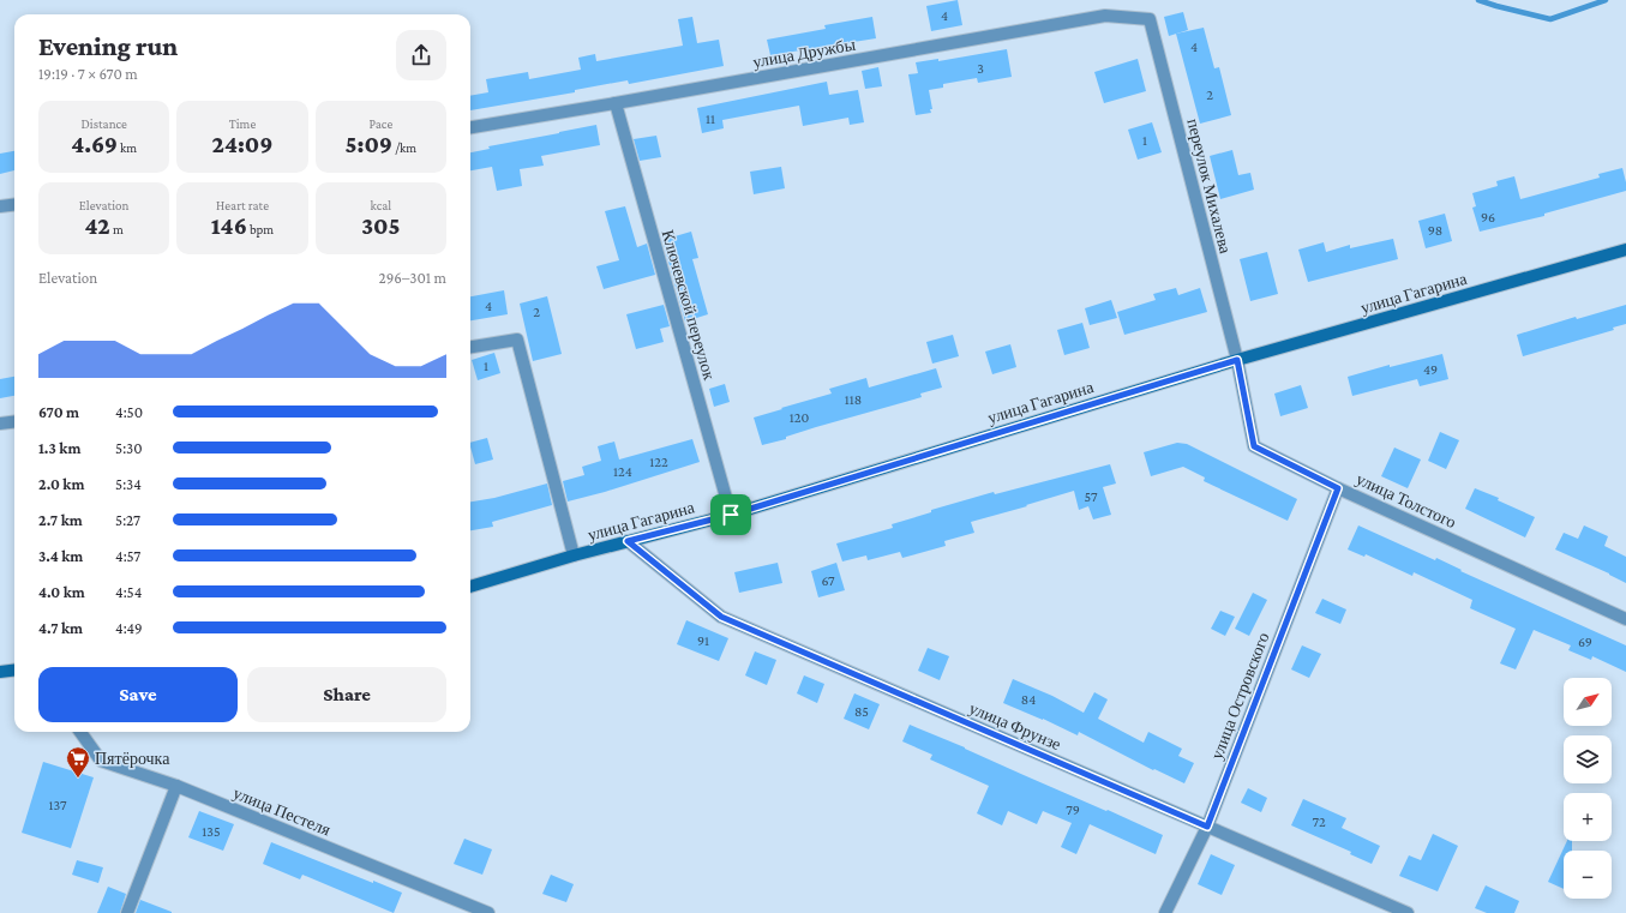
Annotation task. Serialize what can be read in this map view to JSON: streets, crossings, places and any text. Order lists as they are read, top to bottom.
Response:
{
  "streets": {
    "main road": ["улица Гагарина"],
    "street": [
      "улица Дружбы",
      "переулок Михалева",
      "Ключевской переулок",
      "улица Толстого",
      "улица Островского",
      "улица Фрунзе",
      "улица Пестеля"
    ]
  },
  "crossings": [
    ["улица Дружбы", "переулок Михалева"],
    ["улица Дружбы", "Ключевской переулок"],
    ["переулок Михалева", "улица Гагарина"],
    ["переулок Михалева", "улица Толстого"],
    ["улица Гагарина", "Ключевской переулок"],
    ["улица Гагарина", "улица Толстого"],
    ["улица Гагарина", "улица Фрунзе"],
    ["улица Толстого", "улица Островского"],
    ["улица Островского", "улица Фрунзе"]
  ],
  "places": {
    "supermarket": ["Пятёрочка"]
  },
  "house_numbers": [
    "4",
    "4",
    "3",
    "2",
    "11",
    "1",
    "96",
    "98",
    "4",
    "2",
    "1",
    "49",
    "118",
    "120",
    "122",
    "124",
    "57",
    "67",
    "91",
    "69",
    "84",
    "85",
    "137",
    "79",
    "72",
    "135"
  ],
  "north": "top right",
  "page": {
    "heading": ["Evening run", "19:19 · 7 × 670 m"],
    "stats": [
      ["Distance", "4.69 km"],
      ["Time", "24:09"],
      ["Pace", "5:09 /km"],
      ["Elevation", "42 m"],
      ["Heart rate", "146 bpm"],
      ["kcal", "305"]
    ],
    "chart": ["Elevation", "296–301 m"],
    "list": [
      {
        "name": "670 m",
        "note": "4:50"
      },
      {
        "name": "1.3 km",
        "note": "5:30"
      },
      {
        "name": "2.0 km",
        "note": "5:34"
      },
      {
        "name": "2.7 km",
        "note": "5:27"
      },
      {
        "name": "3.4 km",
        "note": "4:57"
      },
      {
        "name": "4.0 km",
        "note": "4:54"
      },
      {
        "name": "4.7 km",
        "note": "4:49"
      }
    ],
    "buttons": ["Save", "Share"],
    "map_buttons": ["+", "−"]
  }
}
